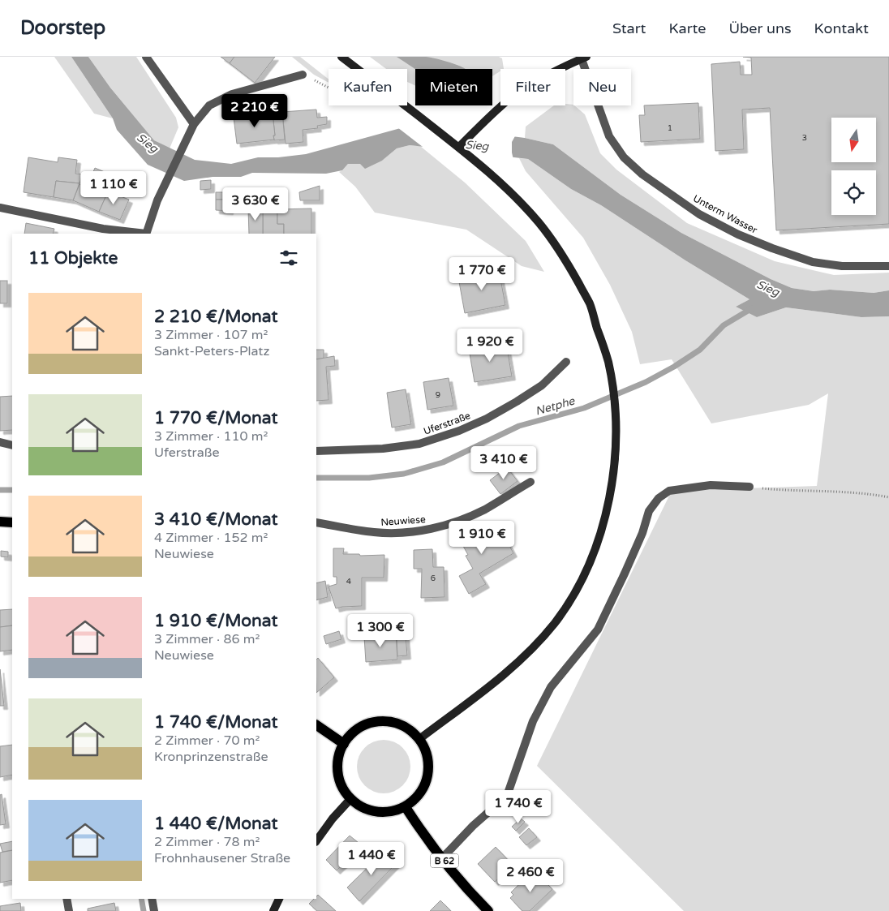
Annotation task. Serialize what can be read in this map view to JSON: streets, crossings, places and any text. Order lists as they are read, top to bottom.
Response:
{
  "streets": {
    "main road": ["B 62"],
    "street": ["Unterm Wasser", "Uferstraße", "Neuwiese"]
  },
  "water": ["Sieg", "Netphe"],
  "house_numbers": [
    "1",
    "3",
    "9",
    "6",
    "4"
  ],
  "north": "bottom",
  "page": {
    "header": "Doorstep",
    "nav": [
      "Start",
      "Karte",
      "Über uns",
      "Kontakt"
    ],
    "chip": [
      "Kaufen",
      "Mieten",
      "Filter",
      "Neu"
    ],
    "price": [
      "2 210 €",
      "1 110 €",
      "3 630 €",
      "1 770 €",
      "1 920 €",
      "3 410 €",
      "1 910 €",
      "1 300 €",
      "1 740 €",
      "1 440 €",
      "2 460 €"
    ],
    "heading": "11 Objekte",
    "list": [
      {
        "name": "2 210 €/Monat",
        "note": "3 Zimmer · 107 m² · Sankt-Peters-Platz"
      },
      {
        "name": "1 770 €/Monat",
        "note": "3 Zimmer · 110 m² · Uferstraße"
      },
      {
        "name": "3 410 €/Monat",
        "note": "4 Zimmer · 152 m² · Neuwiese"
      },
      {
        "name": "1 910 €/Monat",
        "note": "3 Zimmer · 86 m² · Neuwiese"
      },
      {
        "name": "1 740 €/Monat",
        "note": "2 Zimmer · 70 m² · Kronprinzenstraße"
      },
      {
        "name": "1 440 €/Monat",
        "note": "2 Zimmer · 78 m² · Frohnhausener Straße"
      }
    ]
  }
}
